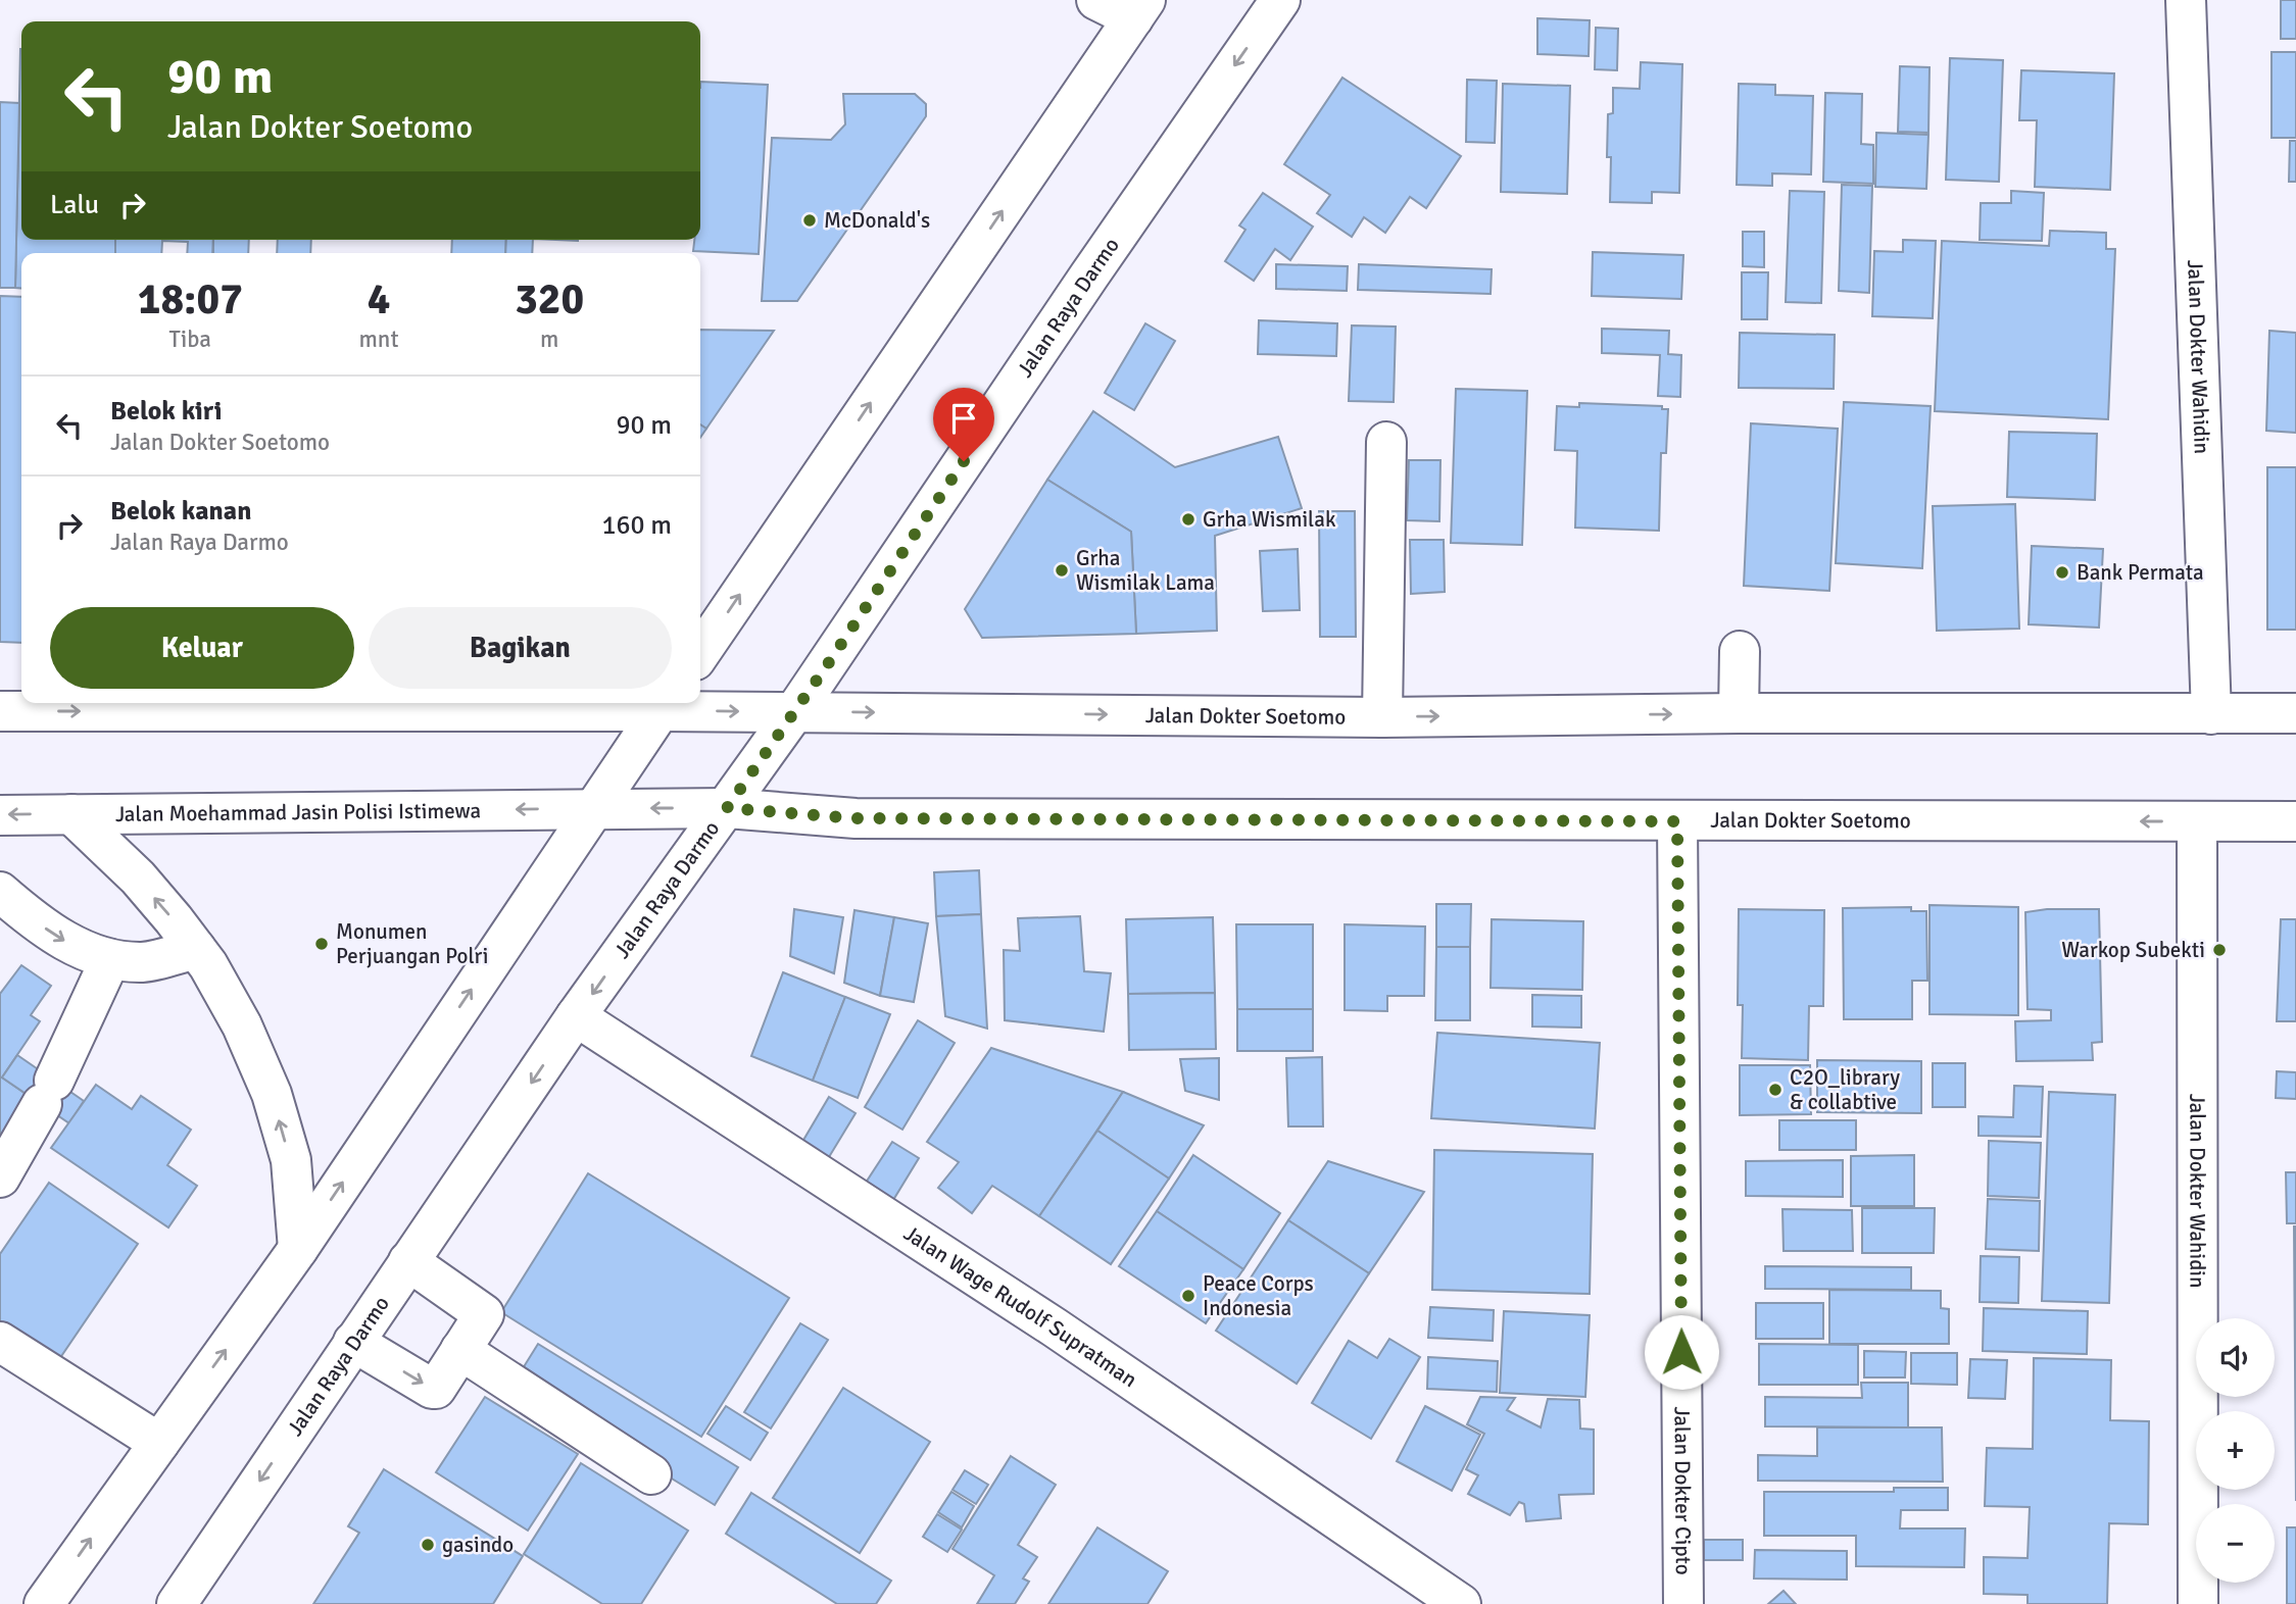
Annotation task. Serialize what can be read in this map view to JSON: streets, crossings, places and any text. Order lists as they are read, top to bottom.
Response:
{
  "streets": {
    "main road": [
      "Jalan Raya Darmo",
      "Jalan Dokter Wahidin",
      "Jalan Dokter Soetomo",
      "Jalan Moehammad Jasin Polisi Istimewa",
      "Jalan Wage Rudolf Supratman",
      "Jalan Dokter Cipto"
    ]
  },
  "crossings": [
    ["Jalan Raya Darmo", "Jalan Dokter Soetomo"],
    ["Jalan Raya Darmo", "Jalan Moehammad Jasin Polisi Istimewa"],
    ["Jalan Raya Darmo", "Jalan Wage Rudolf Supratman"],
    ["Jalan Dokter Wahidin", "Jalan Dokter Soetomo"],
    ["Jalan Dokter Soetomo", "Jalan Moehammad Jasin Polisi Istimewa"],
    ["Jalan Dokter Soetomo", "Jalan Dokter Cipto"]
  ],
  "places": [
    "McDonald's",
    "Grha Wismilak",
    "Grha Wismilak Lama",
    "Bank Permata",
    "Monumen Perjuangan Polri",
    "Warkop Subekti",
    "C2O_library & collabtive",
    "Peace Corps Indonesia",
    "gasindo"
  ],
  "page": {
    "turn": ["90 m", "Jalan Dokter Soetomo"],
    "then": "Lalu",
    "eta": [
      "18:07",
      "Tiba",
      "4",
      "mnt",
      "320",
      "m"
    ],
    "list": [
      {
        "name": "Belok kiri",
        "note": "Jalan Dokter Soetomo",
        "value": "90 m"
      },
      {
        "name": "Belok kanan",
        "note": "Jalan Raya Darmo",
        "value": "160 m"
      }
    ],
    "buttons": ["Keluar", "Bagikan"],
    "map_buttons": ["+", "−"]
  }
}
